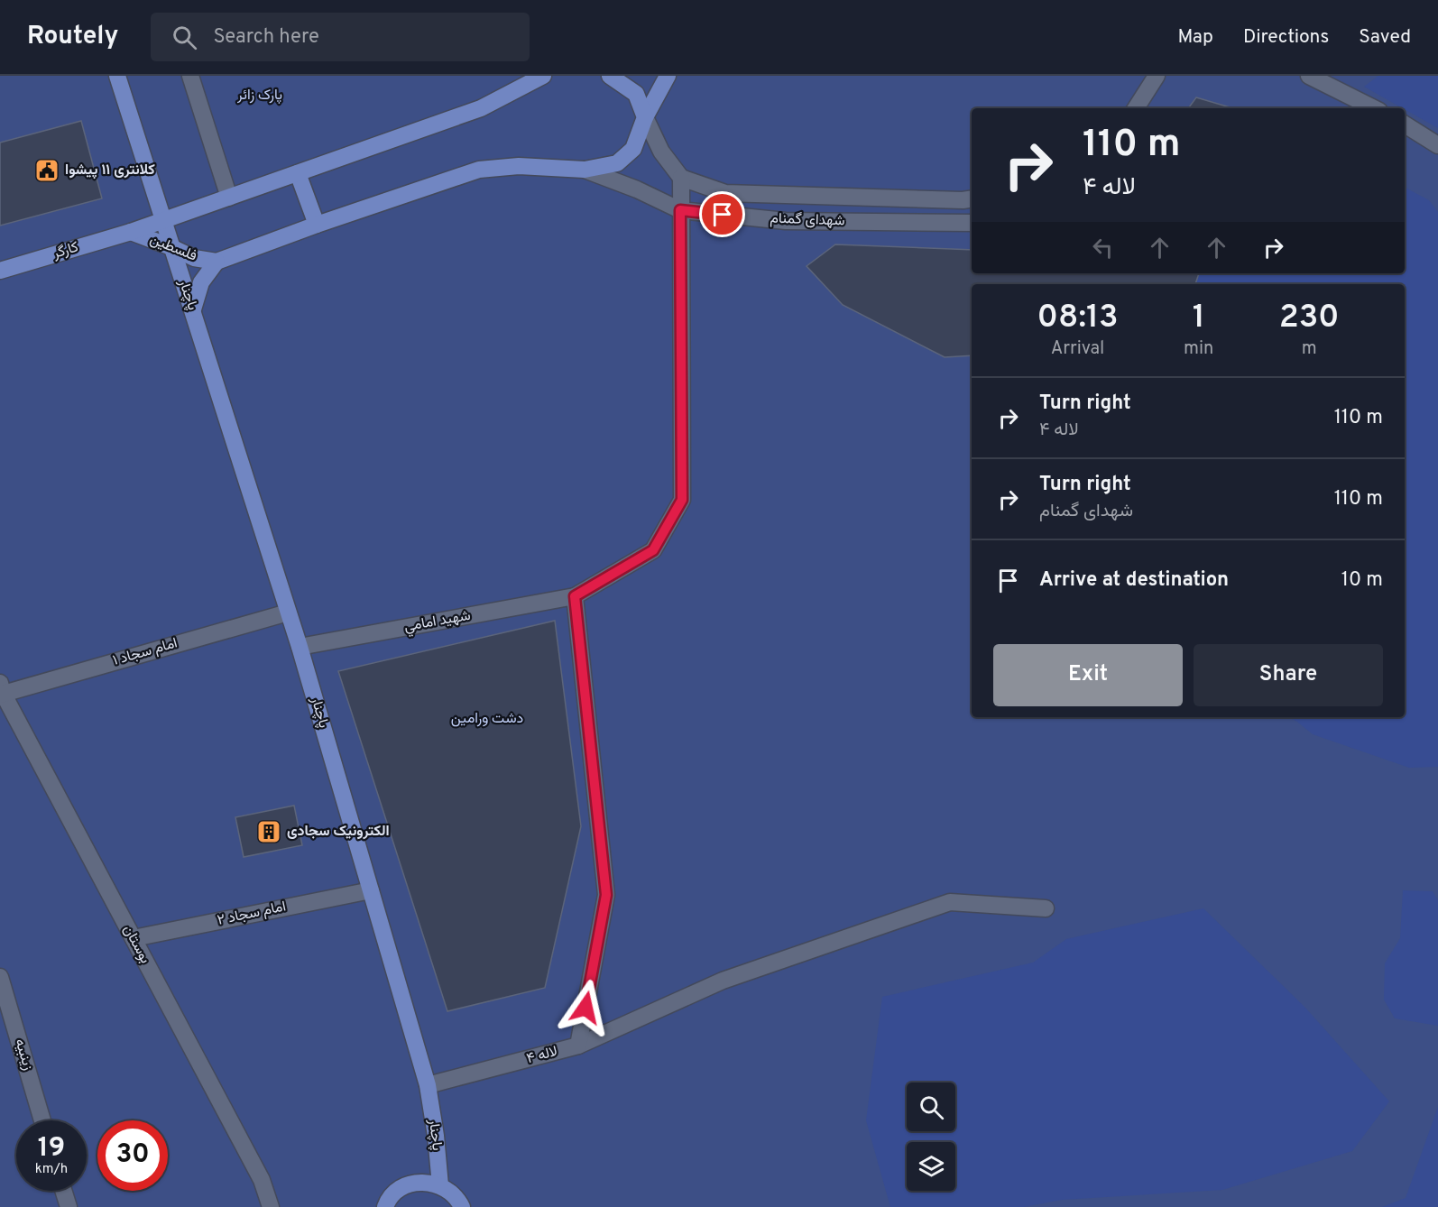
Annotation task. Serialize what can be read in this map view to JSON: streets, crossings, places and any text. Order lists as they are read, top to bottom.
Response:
{
  "streets": {
    "main road": ["فلسطین", "کارگر", "پاچنار"],
    "street": [
      "شهدای گمنام",
      "شهيد امامي",
      "امام سجاد ۱",
      "امام سجاد ۲",
      "بوستان",
      "زينبيه",
      "لاله ۴"
    ]
  },
  "crossings": [
    ["شهدای گمنام", "فلسطین"],
    ["فلسطین", "کارگر"],
    ["فلسطین", "پاچنار"],
    ["پاچنار", "شهيد امامي"],
    ["پاچنار", "امام سجاد ۱"],
    ["پاچنار", "امام سجاد ۲"],
    ["پاچنار", "لاله ۴"],
    ["شهيد امامي", "لاله ۴"],
    ["امام سجاد ۱", "بوستان"],
    ["امام سجاد ۲", "بوستان"]
  ],
  "parks": ["پارک زائر", "دشت ورامین"],
  "places": {
    "public building": ["کلانتری ۱۱ پیشوا"],
    "building": ["الکترونیک سجادی"]
  },
  "page": {
    "header": "Routely",
    "search": "Search here",
    "nav": ["Map", "Directions", "Saved"],
    "turn": ["110 m", "لاله ۴"],
    "eta": [
      "08:13",
      "Arrival",
      "1",
      "min",
      "230",
      "m"
    ],
    "list": [
      {
        "name": "Turn right",
        "note": "لاله ۴",
        "value": "110 m"
      },
      {
        "name": "Turn right",
        "note": "شهدای گمنام",
        "value": "110 m"
      },
      {
        "name": "Arrive at destination",
        "value": "10 m"
      }
    ],
    "buttons": ["Exit", "Share"],
    "speed": "19 km/h",
    "limit": "30"
  }
}
